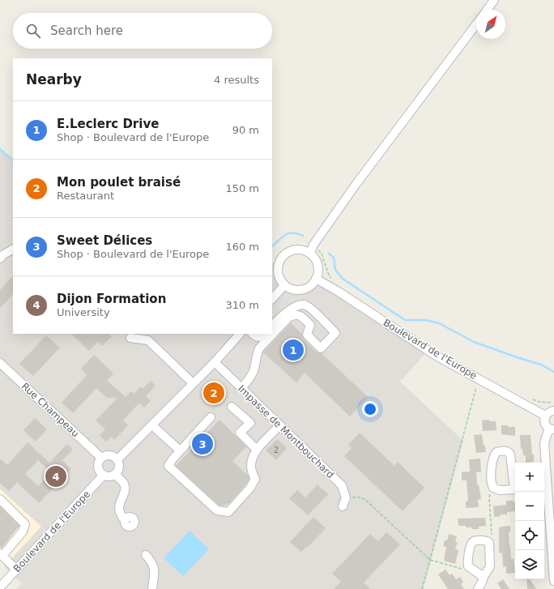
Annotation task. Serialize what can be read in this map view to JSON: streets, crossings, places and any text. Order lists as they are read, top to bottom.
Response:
{
  "streets": {
    "street": ["Boulevard de l'Europe", "Rue Champeau", "Impasse de Montbouchard"]
  },
  "crossings": [
    ["Boulevard de l'Europe", "Rue Champeau"]
  ],
  "house_numbers": ["2"],
  "north": "top right",
  "page": {
    "search": "Search here",
    "heading": ["Nearby", "4 results"],
    "list": [
      {
        "mark": "1",
        "name": "E.Leclerc Drive",
        "note": "Shop · Boulevard de l'Europe",
        "value": "90 m"
      },
      {
        "mark": "2",
        "name": "Mon poulet braisé",
        "note": "Restaurant",
        "value": "150 m"
      },
      {
        "mark": "3",
        "name": "Sweet Délices",
        "note": "Shop · Boulevard de l'Europe",
        "value": "160 m"
      },
      {
        "mark": "4",
        "name": "Dijon Formation",
        "note": "University",
        "value": "310 m"
      }
    ],
    "pins": [
      "1",
      "2",
      "3",
      "4"
    ],
    "map_buttons": ["+", "−"]
  }
}
